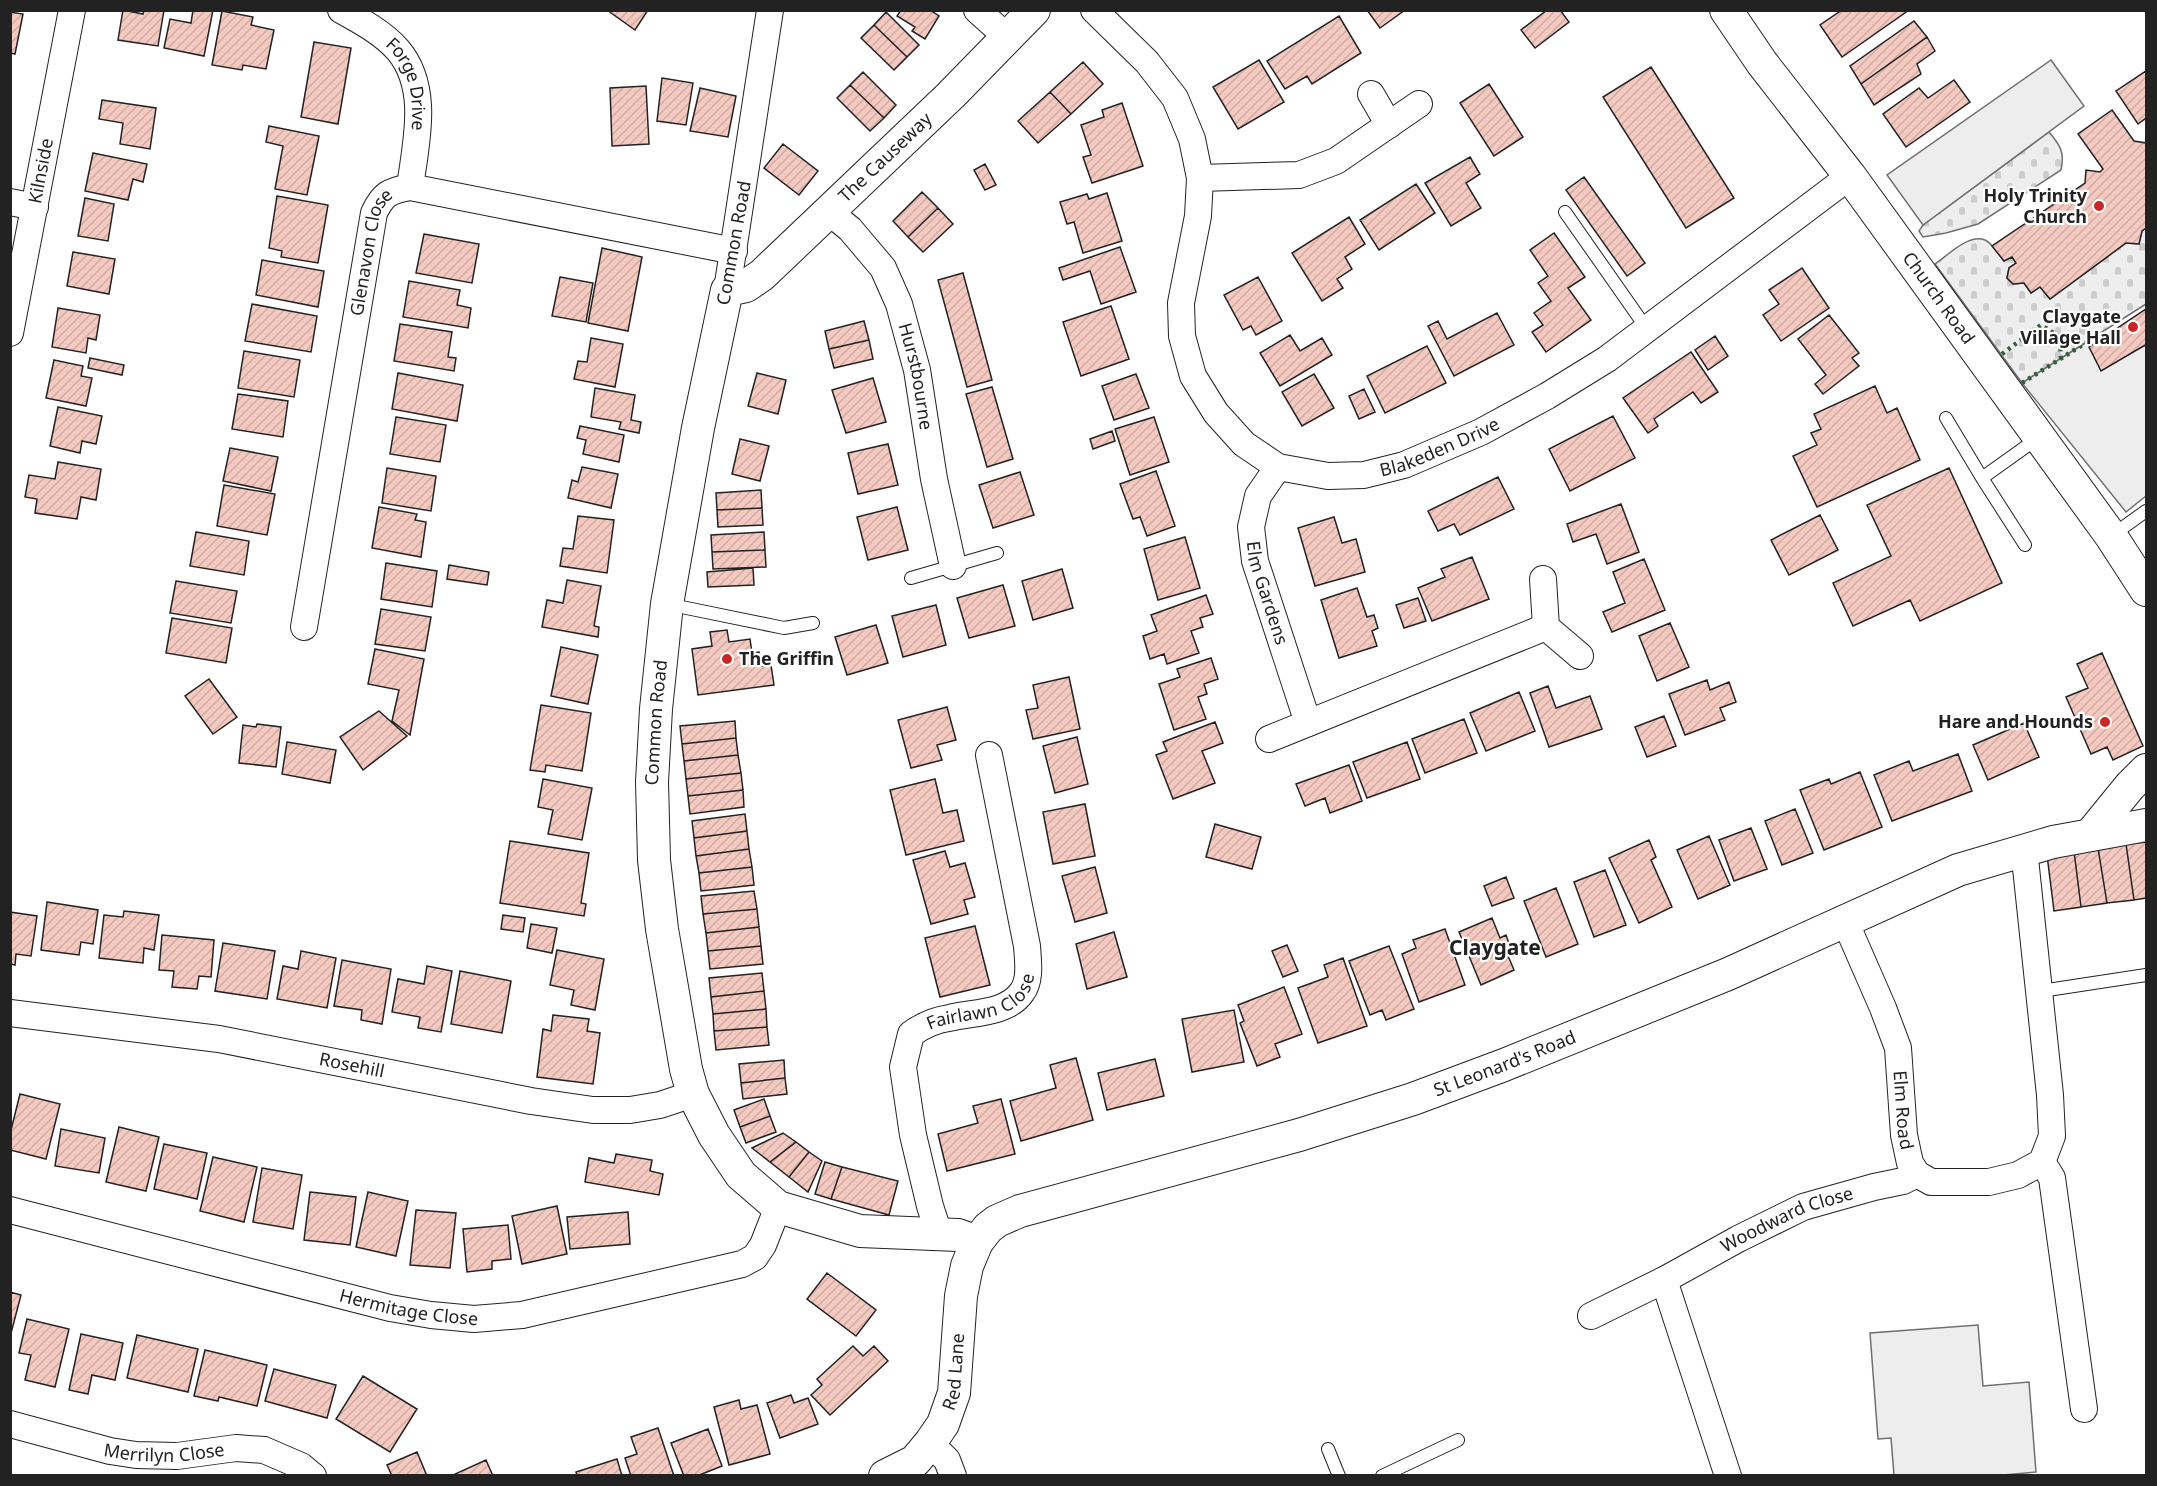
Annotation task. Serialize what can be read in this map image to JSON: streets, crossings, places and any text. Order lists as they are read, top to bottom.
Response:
{
  "streets": {
    "street": [
      "Forge Drive",
      "The Causeway",
      "Kilnside",
      "Common Road",
      "Glenavon Close",
      "Church Road",
      "Hurstbourne",
      "Blakeden Drive",
      "Elm Gardens",
      "Fairlawn Close",
      "St Leonard's Road",
      "Rosehill",
      "Elm Road",
      "Woodward Close",
      "Hermitage Close",
      "Red Lane",
      "Merrilyn Close"
    ]
  },
  "crossings": [
    ["Forge Drive", "Glenavon Close"],
    ["The Causeway", "Common Road"],
    ["The Causeway", "Hurstbourne"],
    ["Common Road", "Glenavon Close"],
    ["Common Road", "Fairlawn Close"],
    ["Common Road", "St Leonard's Road"],
    ["Common Road", "Rosehill"],
    ["Common Road", "Hermitage Close"],
    ["Common Road", "Red Lane"],
    ["Church Road", "Blakeden Drive"],
    ["Blakeden Drive", "Elm Gardens"],
    ["St Leonard's Road", "Elm Road"],
    ["St Leonard's Road", "Red Lane"],
    ["Elm Road", "Woodward Close"]
  ],
  "districts": ["Claygate"],
  "places": [
    "Holy Trinity Church",
    "Claygate Village Hall",
    "The Griffin",
    "Hare and Hounds"
  ]
}
